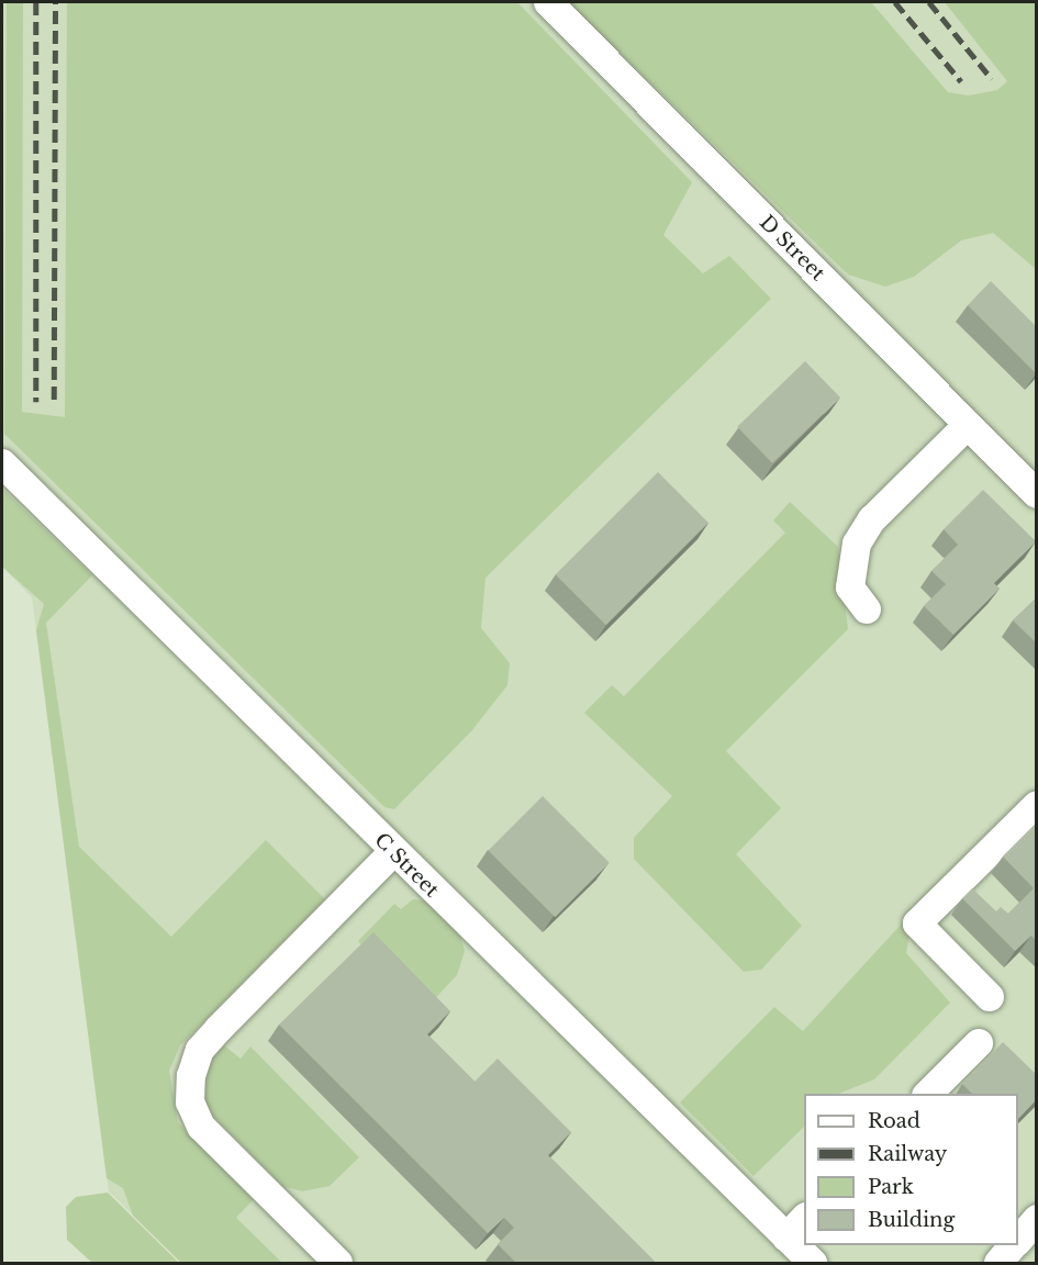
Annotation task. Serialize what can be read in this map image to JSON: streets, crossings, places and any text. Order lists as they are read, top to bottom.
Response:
{
  "streets": {
    "lane": ["D Street", "C Street"]
  },
  "legend": [
    "Road",
    "Railway",
    "Park",
    "Building"
  ]
}
